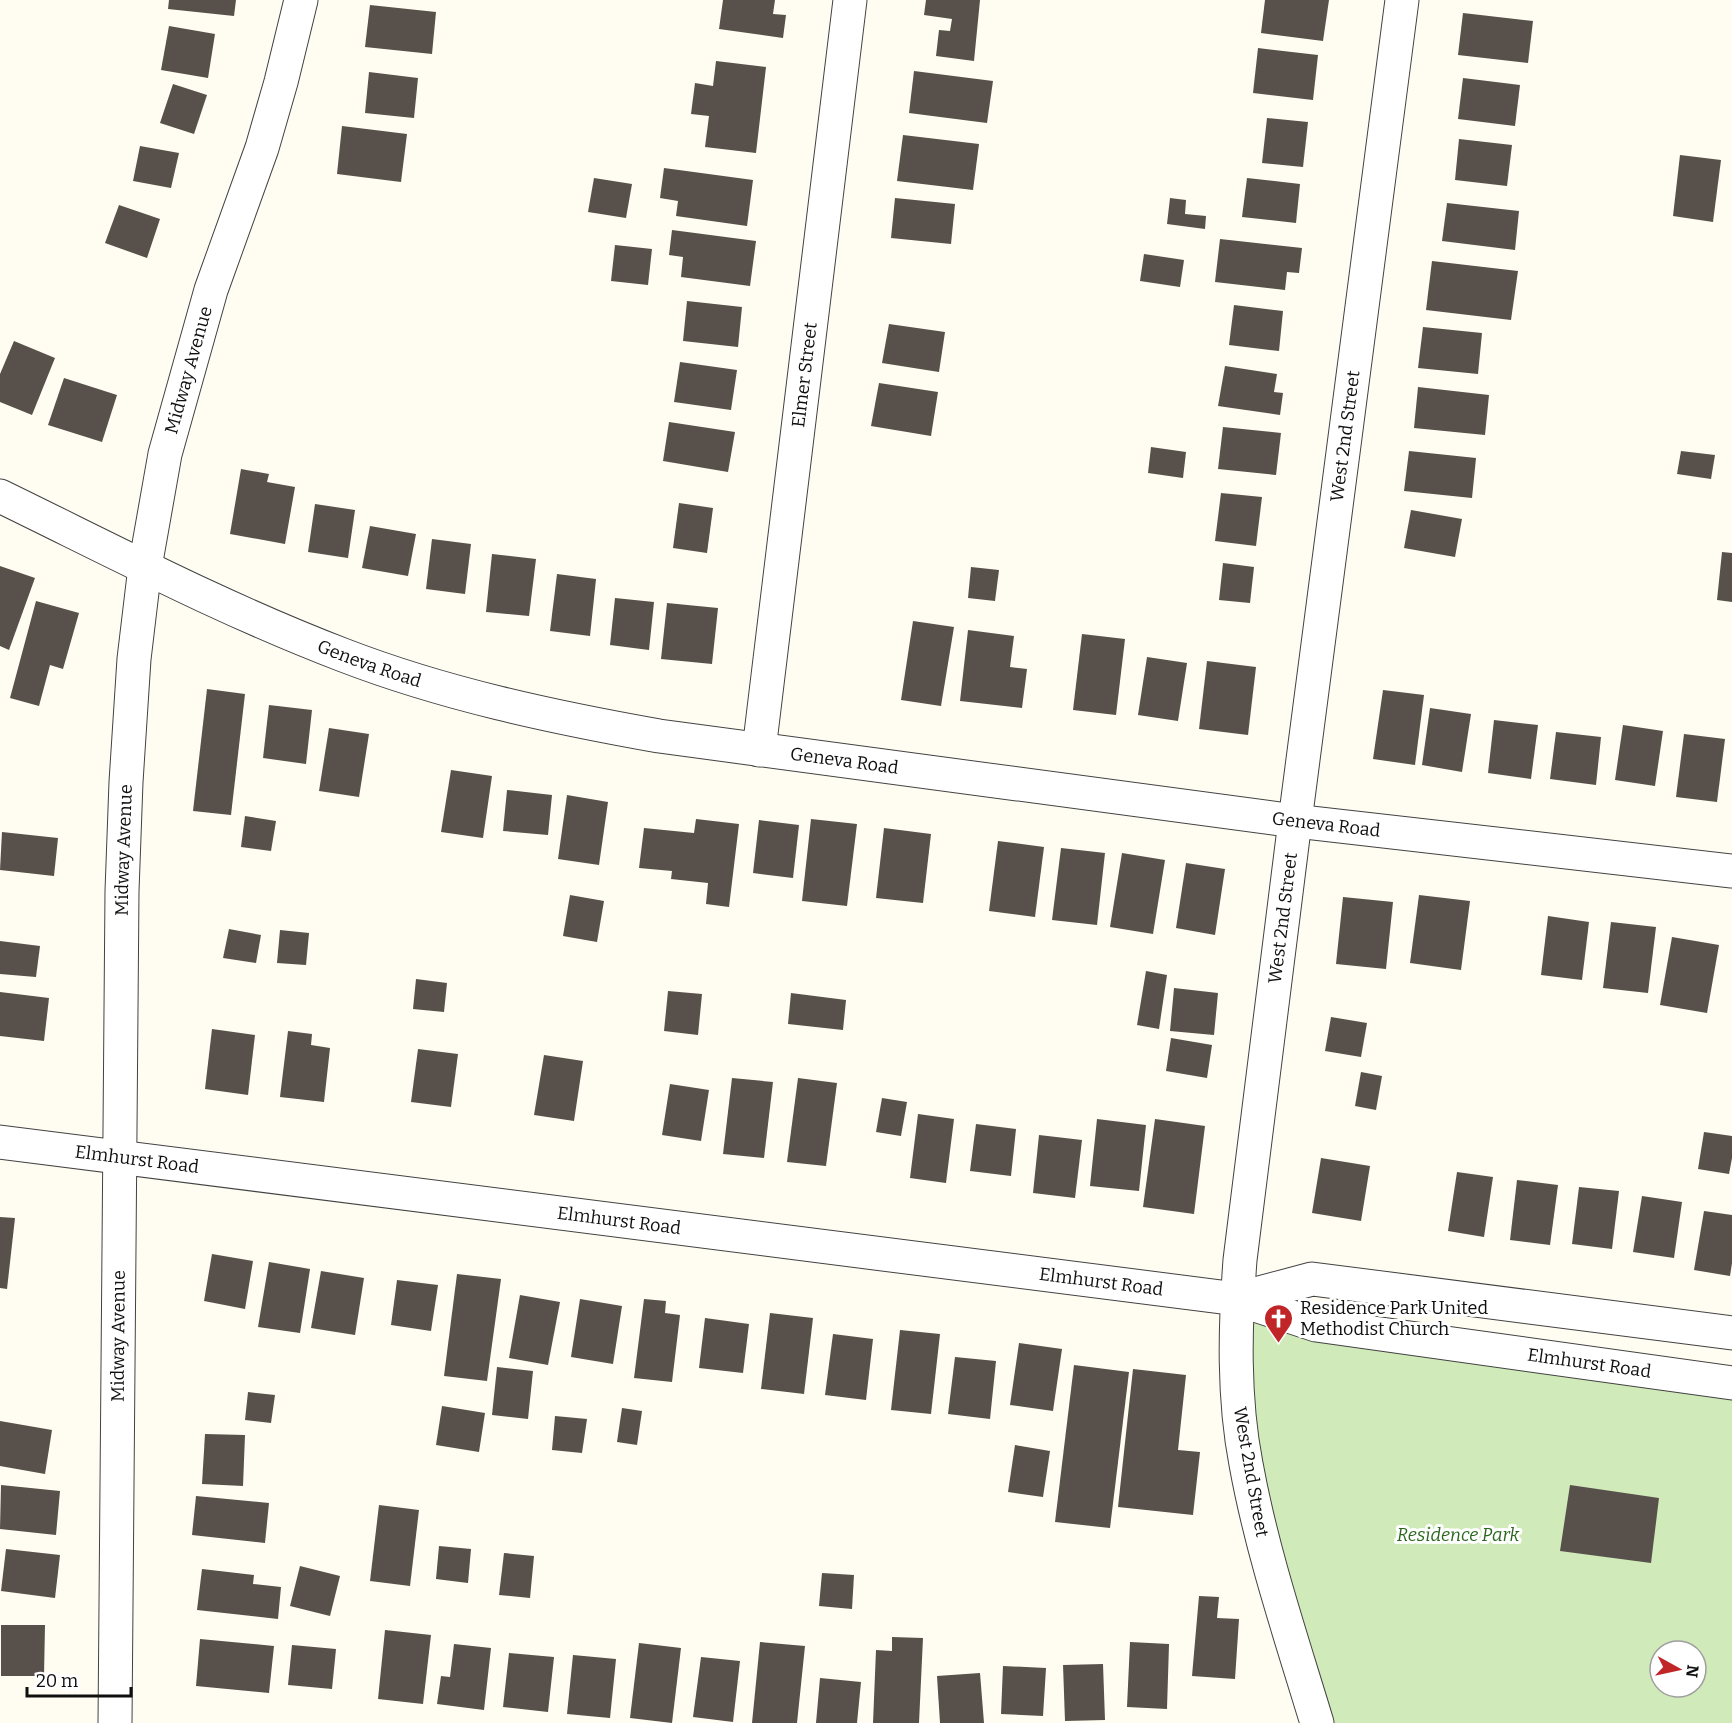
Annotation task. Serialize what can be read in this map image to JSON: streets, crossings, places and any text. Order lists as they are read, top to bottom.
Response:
{
  "streets": {
    "street": [
      "Midway Avenue",
      "Elmer Street",
      "West 2nd Street",
      "Geneva Road",
      "Elmhurst Road"
    ]
  },
  "crossings": [
    ["Midway Avenue", "Geneva Road"],
    ["Midway Avenue", "Elmhurst Road"],
    ["Elmer Street", "Geneva Road"],
    ["West 2nd Street", "Geneva Road"],
    ["West 2nd Street", "Elmhurst Road"]
  ],
  "parks": ["Residence Park"],
  "places": {
    "church": ["Residence Park United Methodist Church"]
  },
  "scale_bar": "20 m",
  "north": "right"
}
